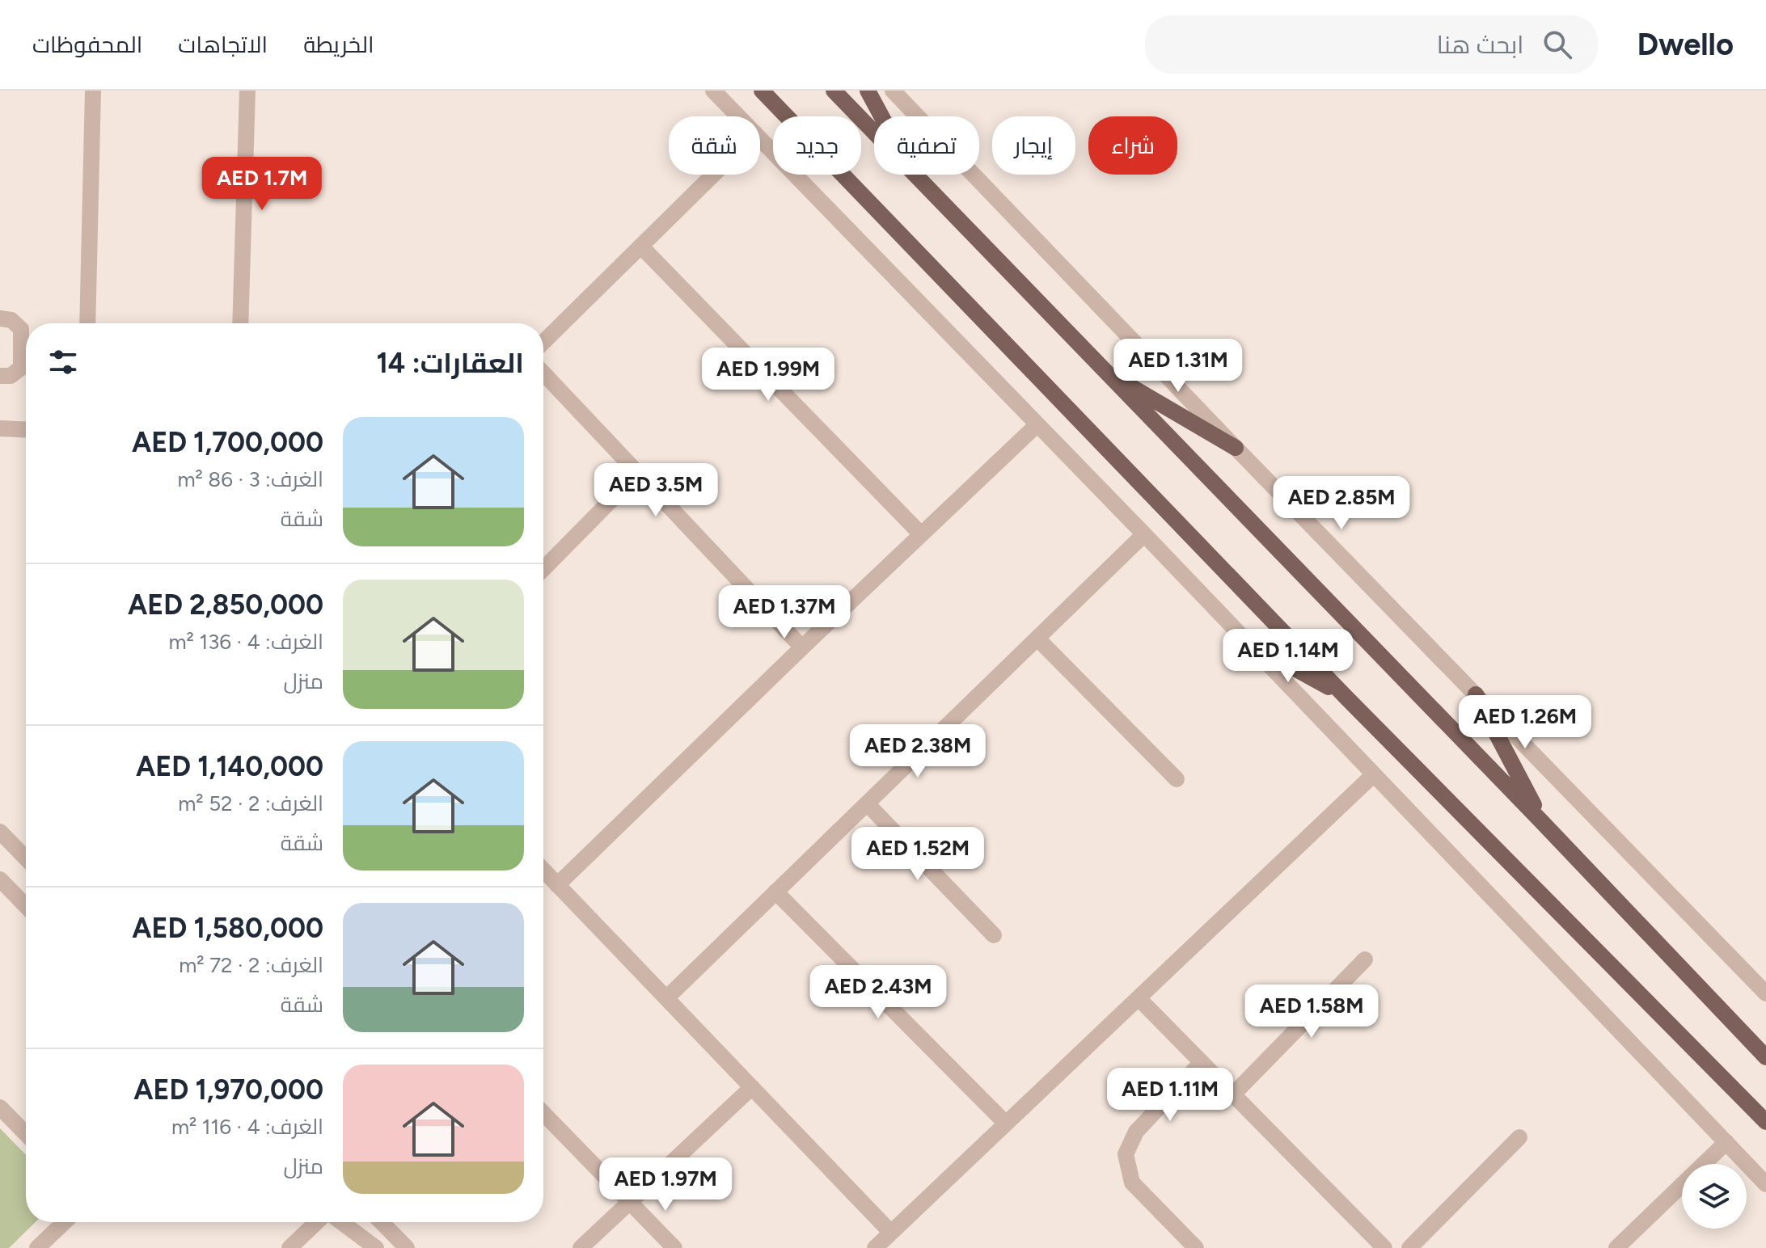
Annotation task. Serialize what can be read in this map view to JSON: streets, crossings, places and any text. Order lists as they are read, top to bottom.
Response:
{
  "page": {
    "header": "Dwello",
    "search": "ابحث هنا",
    "nav": ["الخريطة", "الاتجاهات", "المحفوظات"],
    "chip": [
      "شراء",
      "إيجار",
      "تصفية",
      "جديد",
      "شقة"
    ],
    "price": [
      "AED 1.7M",
      "AED 1.31M",
      "AED 1.99M",
      "AED 3.5M",
      "AED 2.85M",
      "AED 1.37M",
      "AED 1.14M",
      "AED 1.26M",
      "AED 2.38M",
      "AED 1.52M",
      "AED 2.43M",
      "AED 1.58M",
      "AED 1.11M",
      "AED 1.97M"
    ],
    "heading": "العقارات: 14",
    "list": [
      {
        "name": "AED 1,700,000",
        "note": "الغرف: 3 · 86 m² · شقة"
      },
      {
        "name": "AED 2,850,000",
        "note": "الغرف: 4 · 136 m² · منزل"
      },
      {
        "name": "AED 1,140,000",
        "note": "الغرف: 2 · 52 m² · شقة"
      },
      {
        "name": "AED 1,580,000",
        "note": "الغرف: 2 · 72 m² · شقة"
      },
      {
        "name": "AED 1,970,000",
        "note": "الغرف: 4 · 116 m² · منزل"
      }
    ]
  }
}
